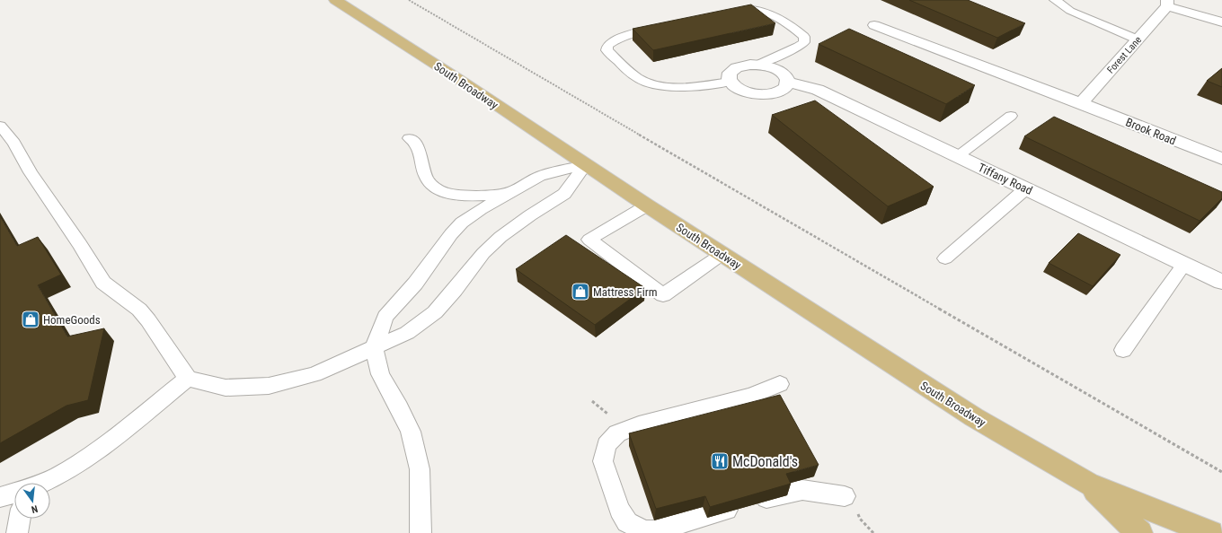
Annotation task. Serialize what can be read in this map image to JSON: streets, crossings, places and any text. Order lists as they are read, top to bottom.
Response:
{
  "streets": {
    "main road": ["South Broadway"],
    "street": ["Forest Lane", "Brook Road", "Tiffany Road"]
  },
  "crossings": [
    ["Forest Lane", "Brook Road"]
  ],
  "places": {
    "shop": ["Mattress Firm", "HomeGoods"],
    "restaurant": ["McDonald's"]
  },
  "north": "bottom"
}
